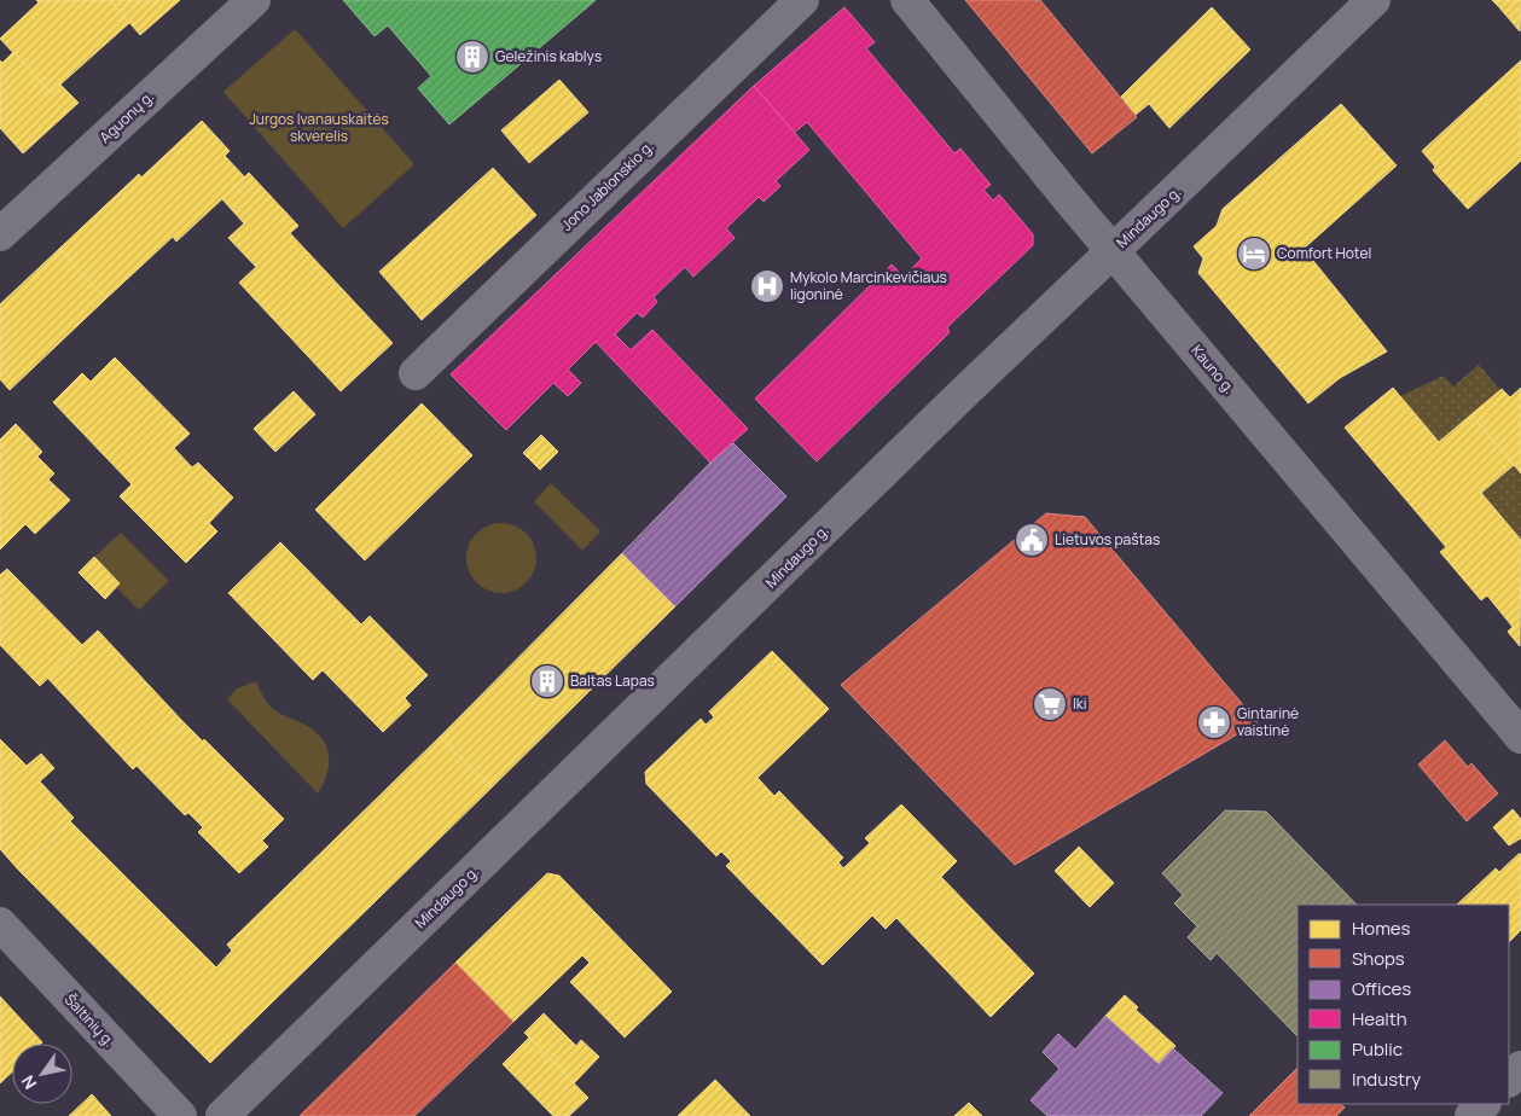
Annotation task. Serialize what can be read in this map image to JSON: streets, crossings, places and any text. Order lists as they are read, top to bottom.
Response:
{
  "streets": {
    "main road": ["Mindaugo g.", "Kauno g."],
    "street": ["Aguonų g.", "Jono Jablonskio g.", "Šaltinių g."]
  },
  "crossings": [
    ["Mindaugo g.", "Kauno g."]
  ],
  "parks": ["Jurgos Ivanauskaitės skverelis"],
  "places": {
    "building": ["Geležinis kablys", "Baltas Lapas"],
    "hotel": ["Comfort Hotel"],
    "hospital": ["Mykolo Marcinkevičiaus ligoninė"],
    "public building": ["Lietuvos paštas"],
    "supermarket": ["Iki"],
    "pharmacy": ["Gintarinė vaistinė"]
  },
  "legend": [
    "Homes",
    "Shops",
    "Offices",
    "Health",
    "Public",
    "Industry"
  ],
  "north": "bottom left"
}
